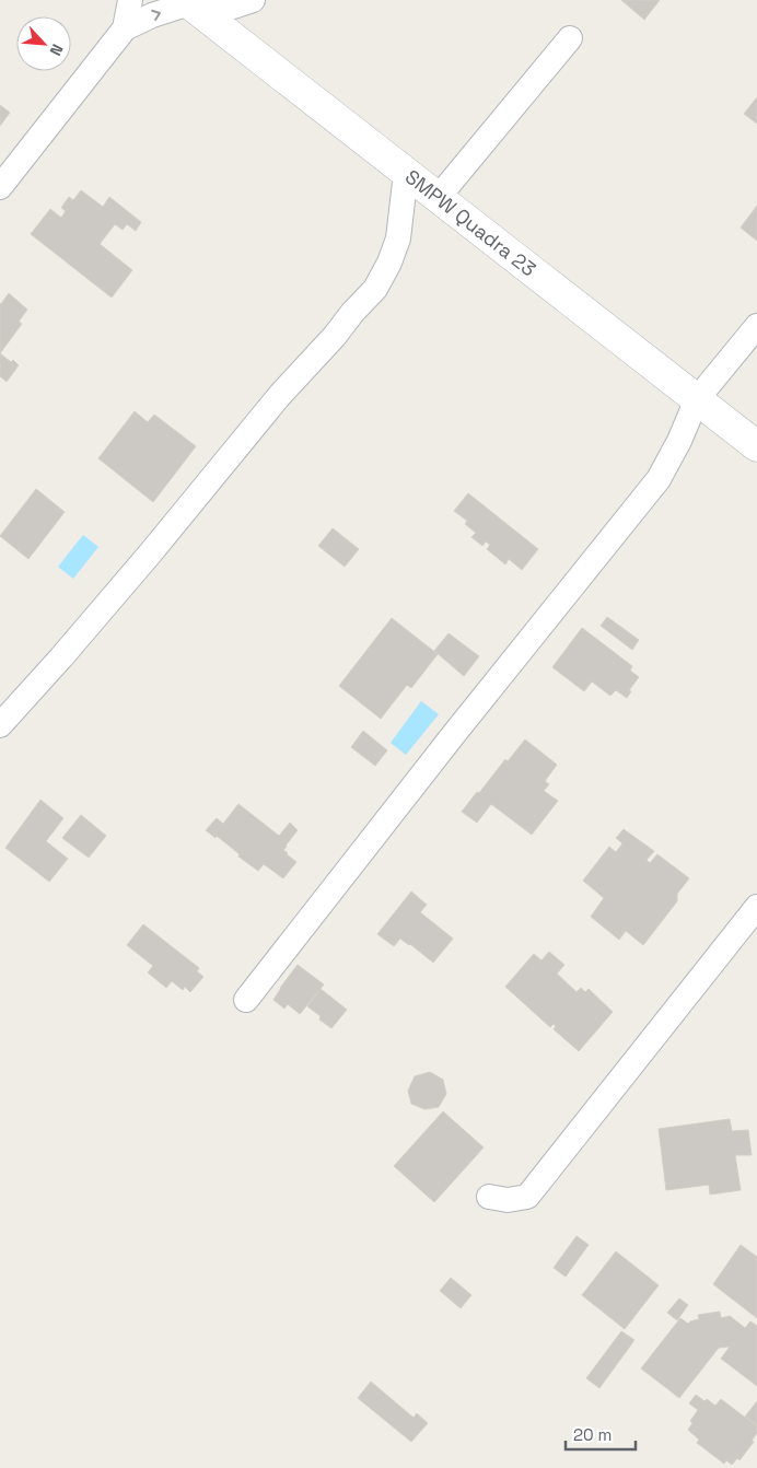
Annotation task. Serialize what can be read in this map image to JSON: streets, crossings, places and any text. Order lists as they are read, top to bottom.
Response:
{
  "streets": {
    "street": ["SMPW Quadra 23"]
  },
  "scale_bar": "20 m",
  "north": "bottom right"
}
